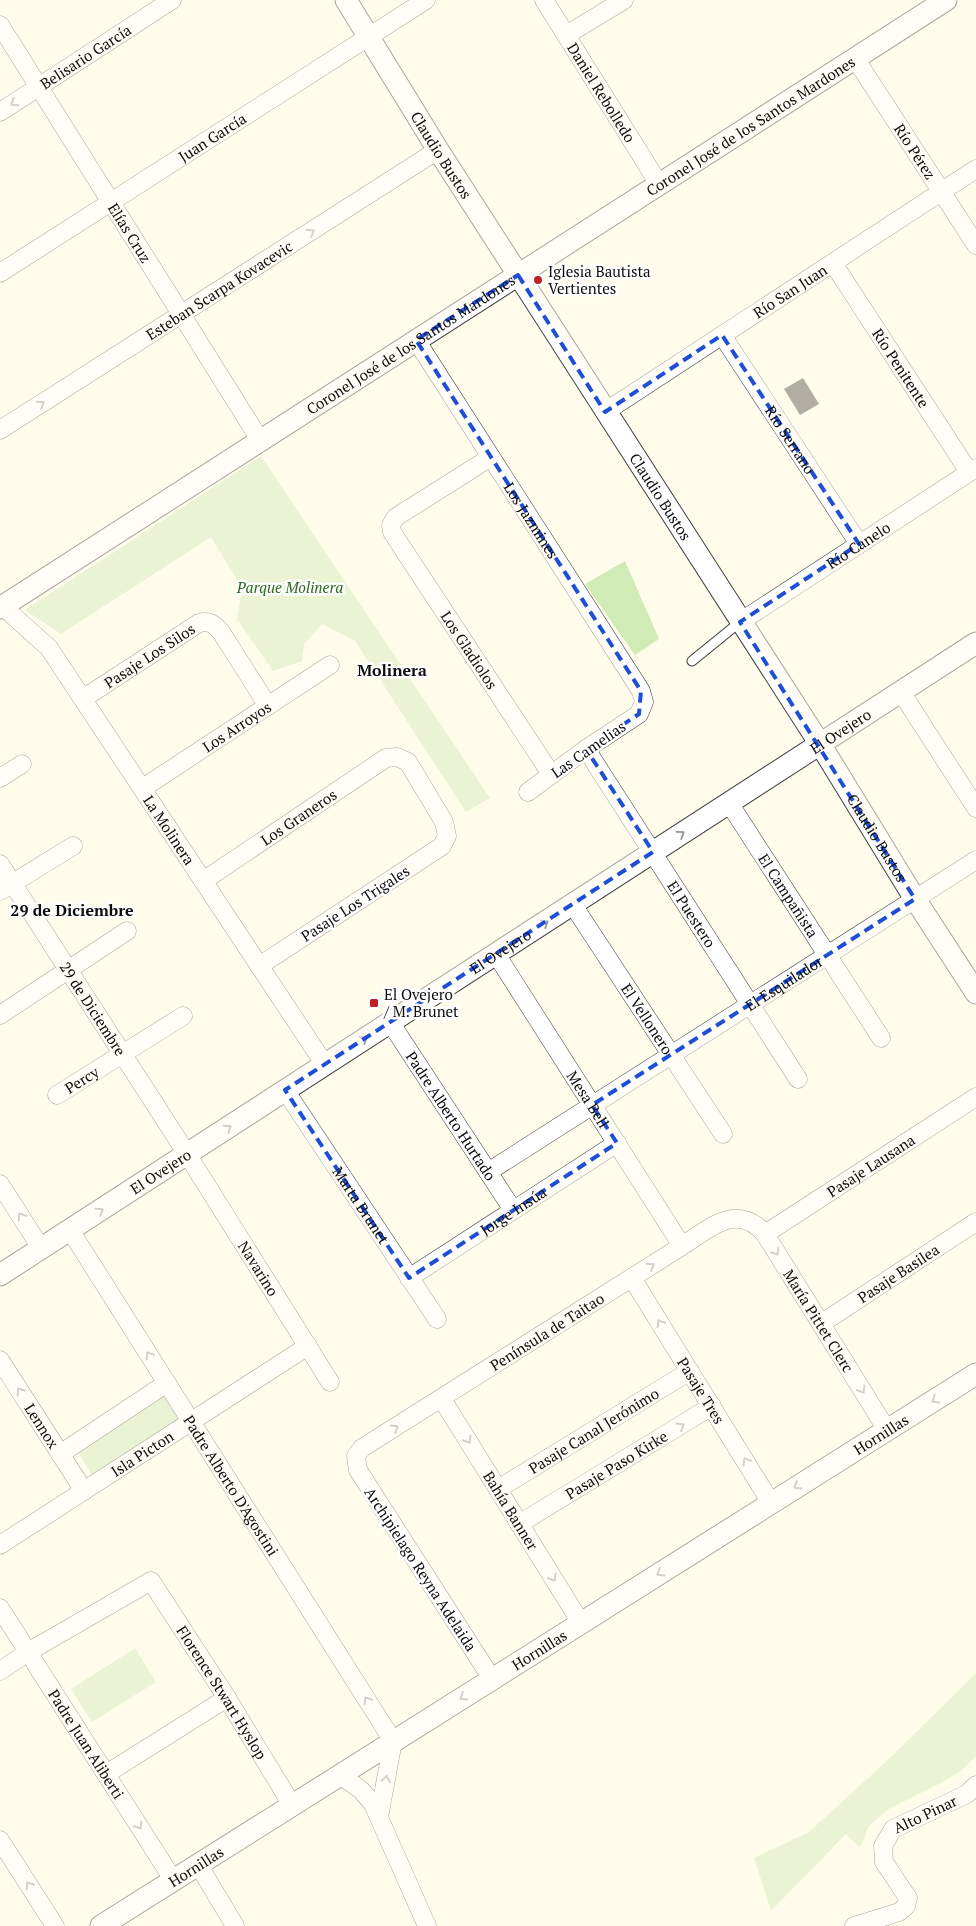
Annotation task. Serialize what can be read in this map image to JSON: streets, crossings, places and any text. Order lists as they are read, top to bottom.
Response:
{
  "streets": {
    "street": [
      "Belisario García",
      "Daniel Rebolledo",
      "Coronel José de los Santos Mardones",
      "Juan García",
      "Río Pérez",
      "Claudio Bustos",
      "Elías Cruz",
      "Esteban Scarpa Kovacevic",
      "Río San Juan",
      "Río Penitente",
      "Río Serrano",
      "Los Jazmines",
      "Río Canelo",
      "Los Gladiolos",
      "Pasaje Los Silos",
      "Los Arroyos",
      "El Ovejero",
      "Las Camelias",
      "Los Graneros",
      "La Molinera",
      "El Campañista",
      "Pasaje Los Trigales",
      "El Puestero",
      "El Esquilador",
      "29 de Diciembre",
      "El Vellonero",
      "Percy",
      "Mesa Bell",
      "Padre Alberto Hurtado",
      "Pasaje Lausana",
      "Marta Brunet",
      "Jorge Insúa",
      "Navarino",
      "Pasaje Basilea",
      "María Pittet Clerc",
      "Península de Taitao",
      "Pasaje Tres",
      "Lennox",
      "Pasaje Canal Jerónimo",
      "Hornillas",
      "Isla Picton",
      "Pasaje Paso Kirke",
      "Padre Alberto D'Agostini",
      "Bahía Banner",
      "Archipielago Reyna Adelaida",
      "Florence Stwart Hyslop",
      "Padre Juan Aliberti",
      "Alto Pinar"
    ]
  },
  "crossings": [
    ["Belisario García", "Elías Cruz"],
    ["Daniel Rebolledo", "Coronel José de los Santos Mardones"],
    ["Coronel José de los Santos Mardones", "Río Pérez"],
    ["Coronel José de los Santos Mardones", "Claudio Bustos"],
    ["Coronel José de los Santos Mardones", "Elías Cruz"],
    ["Coronel José de los Santos Mardones", "Los Jazmines"],
    ["Coronel José de los Santos Mardones", "La Molinera"],
    ["Juan García", "Claudio Bustos"],
    ["Juan García", "Elías Cruz"],
    ["Río Pérez", "Río San Juan"],
    ["Claudio Bustos", "Esteban Scarpa Kovacevic"],
    ["Claudio Bustos", "Río San Juan"],
    ["Claudio Bustos", "Río Canelo"],
    ["Claudio Bustos", "El Ovejero"],
    ["Claudio Bustos", "El Esquilador"],
    ["Elías Cruz", "Esteban Scarpa Kovacevic"],
    ["Río San Juan", "Río Penitente"],
    ["Río San Juan", "Río Serrano"],
    ["Río Penitente", "Río Canelo"],
    ["Río Serrano", "Río Canelo"],
    ["Los Jazmines", "Los Gladiolos"],
    ["Los Jazmines", "Las Camelias"],
    ["Los Gladiolos", "Las Camelias"],
    ["Pasaje Los Silos", "Los Arroyos"],
    ["Pasaje Los Silos", "La Molinera"],
    ["Los Arroyos", "La Molinera"],
    ["El Ovejero", "La Molinera"],
    ["El Ovejero", "El Campañista"],
    ["El Ovejero", "El Puestero"],
    ["El Ovejero", "29 de Diciembre"],
    ["El Ovejero", "El Vellonero"],
    ["El Ovejero", "Mesa Bell"],
    ["El Ovejero", "Padre Alberto Hurtado"],
    ["El Ovejero", "Marta Brunet"],
    ["El Ovejero", "Navarino"],
    ["El Ovejero", "Padre Alberto D'Agostini"],
    ["Las Camelias", "El Puestero"],
    ["Los Graneros", "La Molinera"],
    ["Los Graneros", "Pasaje Los Trigales"],
    ["La Molinera", "Pasaje Los Trigales"],
    ["El Campañista", "El Esquilador"],
    ["El Puestero", "El Esquilador"],
    ["El Esquilador", "El Vellonero"],
    ["El Esquilador", "Mesa Bell"],
    ["El Esquilador", "Padre Alberto Hurtado"],
    ["29 de Diciembre", "Percy"],
    ["29 de Diciembre", "Navarino"],
    ["Mesa Bell", "Jorge Insúa"],
    ["Mesa Bell", "Península de Taitao"],
    ["Padre Alberto Hurtado", "Jorge Insúa"],
    ["Pasaje Lausana", "María Pittet Clerc"],
    ["Marta Brunet", "Jorge Insúa"],
    ["Navarino", "Isla Picton"],
    ["Pasaje Basilea", "María Pittet Clerc"],
    ["María Pittet Clerc", "Península de Taitao"],
    ["María Pittet Clerc", "Hornillas"],
    ["Península de Taitao", "Pasaje Tres"],
    ["Península de Taitao", "Bahía Banner"],
    ["Península de Taitao", "Archipielago Reyna Adelaida"],
    ["Pasaje Tres", "Pasaje Canal Jerónimo"],
    ["Pasaje Tres", "Hornillas"],
    ["Pasaje Tres", "Pasaje Paso Kirke"],
    ["Lennox", "Isla Picton"],
    ["Pasaje Canal Jerónimo", "Bahía Banner"],
    ["Hornillas", "Padre Alberto D'Agostini"],
    ["Hornillas", "Bahía Banner"],
    ["Hornillas", "Archipielago Reyna Adelaida"],
    ["Hornillas", "Florence Stwart Hyslop"],
    ["Hornillas", "Padre Juan Aliberti"],
    ["Isla Picton", "Padre Alberto D'Agostini"],
    ["Pasaje Paso Kirke", "Bahía Banner"],
    ["Florence Stwart Hyslop", "Padre Juan Aliberti"]
  ],
  "one_way": [
    "Esteban Scarpa Kovacevic",
    "El Ovejero",
    "María Pittet Clerc",
    "Península de Taitao",
    "Pasaje Tres",
    "Lennox",
    "Hornillas",
    "Pasaje Paso Kirke",
    "Padre Alberto D'Agostini",
    "Bahía Banner"
  ],
  "districts": ["Molinera", "29 de Diciembre"],
  "parks": ["Parque Molinera"],
  "places": {
    "other": ["Iglesia Bautista Vertientes"],
    "transit": ["El Ovejero / M. Brunet"]
  }
}
